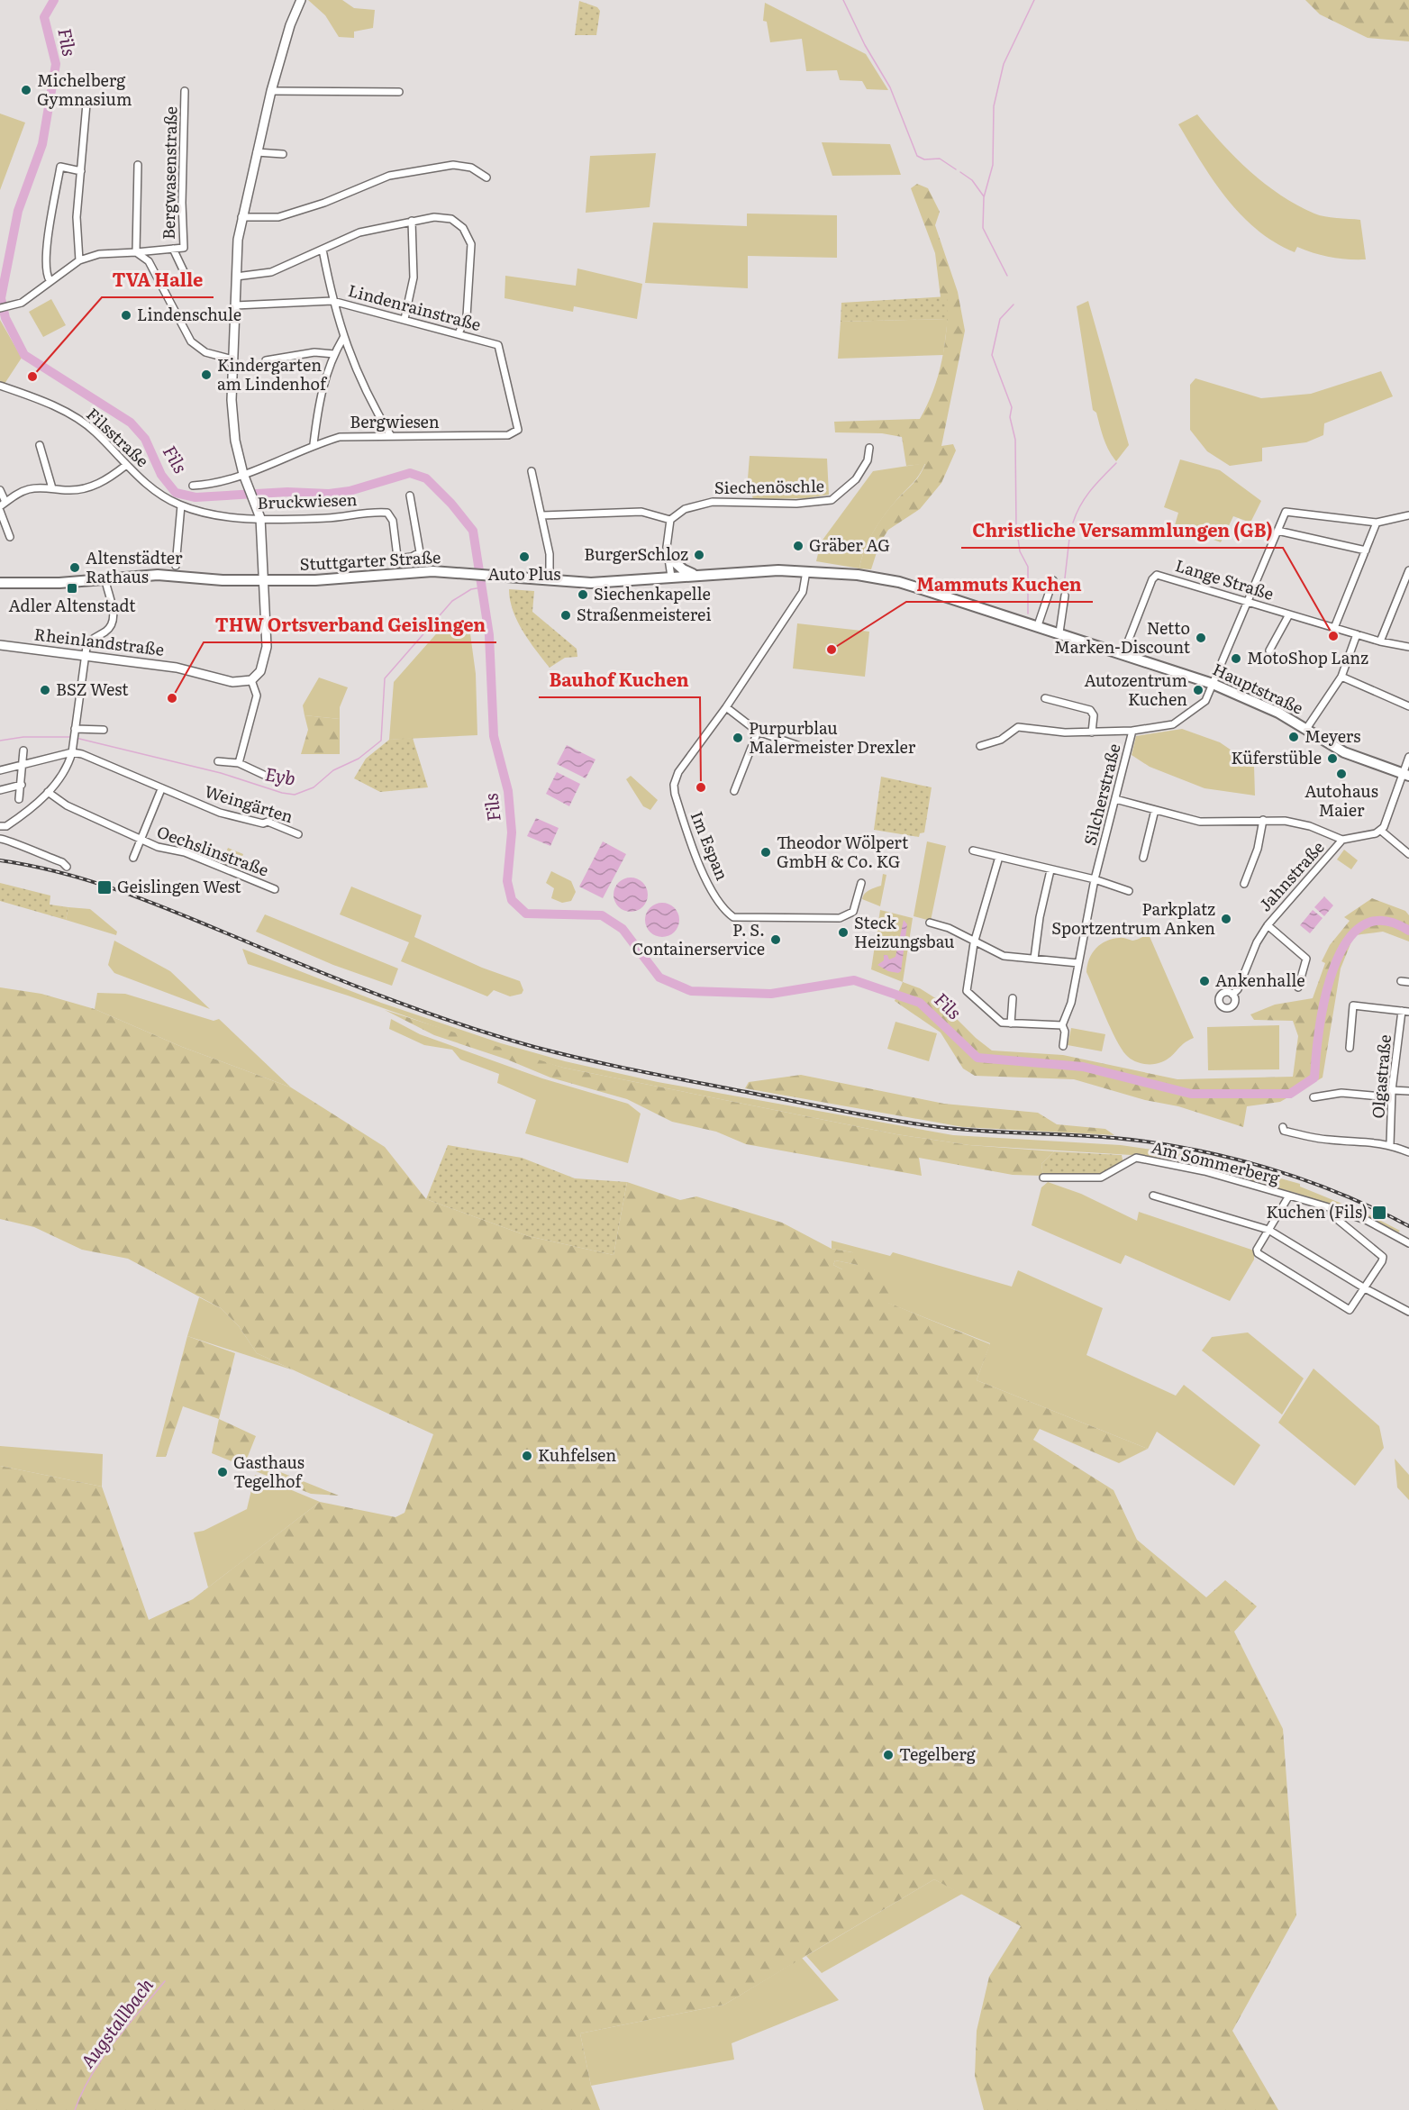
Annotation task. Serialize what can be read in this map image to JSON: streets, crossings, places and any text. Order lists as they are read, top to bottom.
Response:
{
  "streets": {
    "main road": ["Stuttgarter Straße", "Hauptstraße"],
    "street": [
      "Bergwasenstraße",
      "Lindenrainstraße",
      "Bergwiesen",
      "Filsstraße",
      "Siechenöschle",
      "Bruckwiesen",
      "Lange Straße",
      "Rheinlandstraße",
      "Silcherstraße",
      "Weingärten",
      "Im Espan",
      "Oechslinstraße",
      "Jahnstraße",
      "Olgastraße",
      "Am Sommerberg"
    ]
  },
  "crossings": [
    ["Lindenrainstraße", "Bergwiesen"],
    ["Filsstraße", "Bruckwiesen"],
    ["Stuttgarter Straße", "Hauptstraße"],
    ["Stuttgarter Straße", "Im Espan"],
    ["Lange Straße", "Hauptstraße"],
    ["Lange Straße", "Silcherstraße"],
    ["Hauptstraße", "Silcherstraße"],
    ["Hauptstraße", "Im Espan"]
  ],
  "water": ["Fils", "Eyb", "Augstallbach"],
  "places": {
    "other": [
      "Michelberg Gymnasium",
      "Lindenschule",
      "Kindergarten am Lindenhof",
      "TVA Halle",
      "Gräber AG",
      "BurgerSchloz",
      "Auto Plus",
      "Altenstädter Rathaus",
      "Siechenkapelle",
      "Straßenmeisterei",
      "Christliche Versammlungen (GB)",
      "Netto Marken-Discount",
      "Mammuts Kuchen",
      "MotoShop Lanz",
      "BSZ West",
      "Autozentrum Kuchen",
      "THW Ortsverband Geislingen",
      "Meyers",
      "Purpurblau Malermeister Drexler",
      "Küferstüble",
      "Autohaus Maier",
      "Bauhof Kuchen",
      "Theodor Wölpert GmbH & Co. KG",
      "Parkplatz Sportzentrum Anken",
      "Steck Heizungsbau",
      "P. S. Containerservice",
      "Ankenhalle",
      "Kuhfelsen",
      "Gasthaus Tegelhof",
      "Tegelberg"
    ],
    "transit": ["Adler Altenstadt", "Geislingen West", "Kuchen (Fils)"]
  }
}
